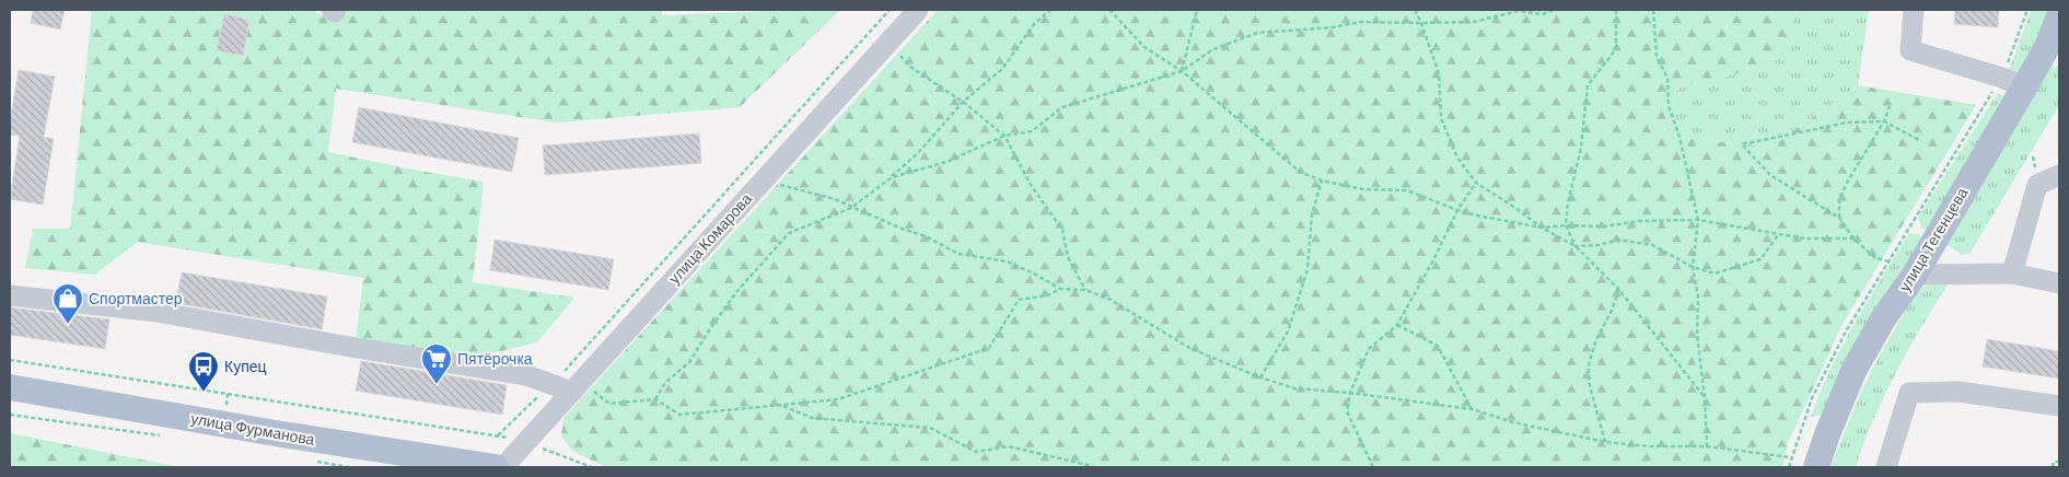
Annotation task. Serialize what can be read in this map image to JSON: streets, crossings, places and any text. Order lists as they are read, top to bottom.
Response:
{
  "streets": {
    "main road": ["улица Тегенцева", "улица Фурманова"],
    "street": ["улица Комарова"]
  },
  "places": {
    "shop": ["Спортмастер"],
    "supermarket": ["Пятёрочка"],
    "bus stop": ["Купец"]
  }
}
